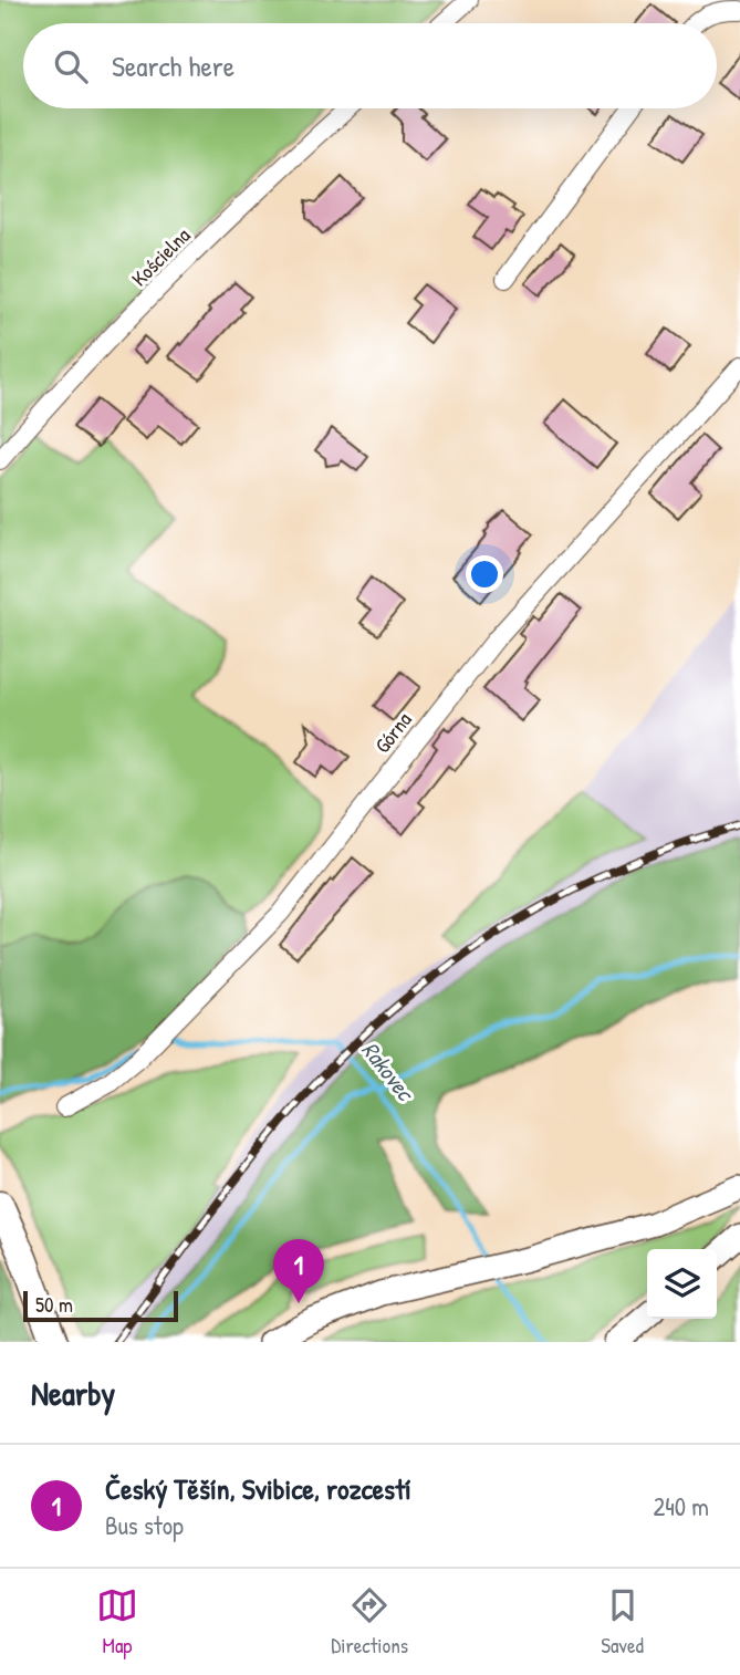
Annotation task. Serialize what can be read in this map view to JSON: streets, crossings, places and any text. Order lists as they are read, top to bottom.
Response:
{
  "streets": {
    "street": ["Kościelna", "Górna"]
  },
  "water": ["Rakovec"],
  "scale_bar": "50 m",
  "page": {
    "search": "Search here",
    "pins": "1",
    "scale": "50 m",
    "heading": "Nearby",
    "list": [
      {
        "mark": "1",
        "name": "Český Těšín, Svibice, rozcestí",
        "note": "Bus stop",
        "value": "240 m"
      }
    ],
    "nav": ["Map", "Directions", "Saved"]
  }
}
